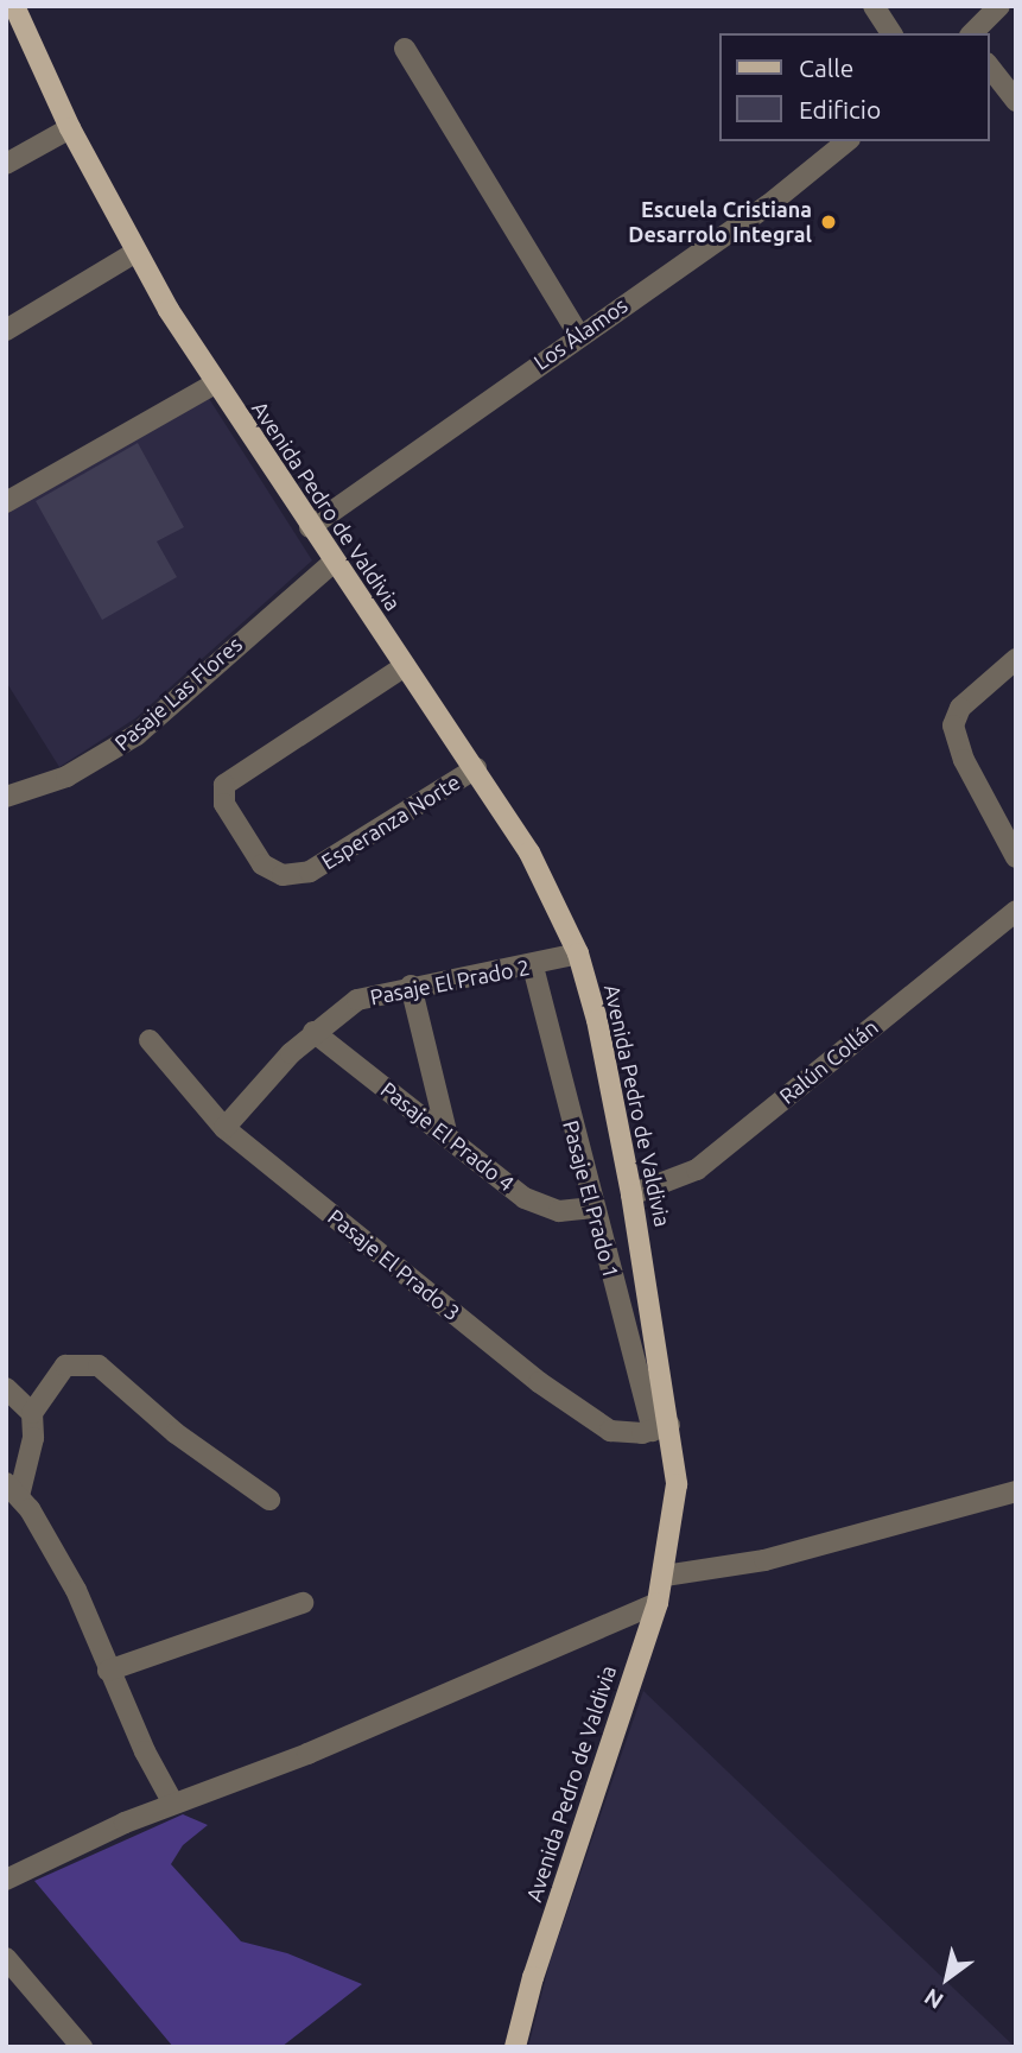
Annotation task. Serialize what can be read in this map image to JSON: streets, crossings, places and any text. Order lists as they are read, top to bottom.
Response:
{
  "streets": {
    "main road": ["Avenida Pedro de Valdivia"],
    "street": [
      "Los Álamos",
      "Pasaje Las Flores",
      "Esperanza Norte",
      "Pasaje El Prado 2",
      "Ralún Collán",
      "Pasaje El Prado 4",
      "Pasaje El Prado 1",
      "Pasaje El Prado 3"
    ]
  },
  "crossings": [
    ["Los Álamos", "Avenida Pedro de Valdivia"],
    ["Avenida Pedro de Valdivia", "Pasaje Las Flores"],
    ["Avenida Pedro de Valdivia", "Esperanza Norte"],
    ["Avenida Pedro de Valdivia", "Pasaje El Prado 2"],
    ["Avenida Pedro de Valdivia", "Ralún Collán"],
    ["Avenida Pedro de Valdivia", "Pasaje El Prado 1"],
    ["Avenida Pedro de Valdivia", "Pasaje El Prado 3"],
    ["Pasaje El Prado 2", "Pasaje El Prado 4"],
    ["Pasaje El Prado 2", "Pasaje El Prado 1"],
    ["Pasaje El Prado 2", "Pasaje El Prado 3"],
    ["Pasaje El Prado 4", "Pasaje El Prado 1"],
    ["Pasaje El Prado 1", "Pasaje El Prado 3"]
  ],
  "places": ["Escuela Cristiana Desarrolo Integral"],
  "legend": ["Calle", "Edificio"],
  "north": "bottom left"
}
